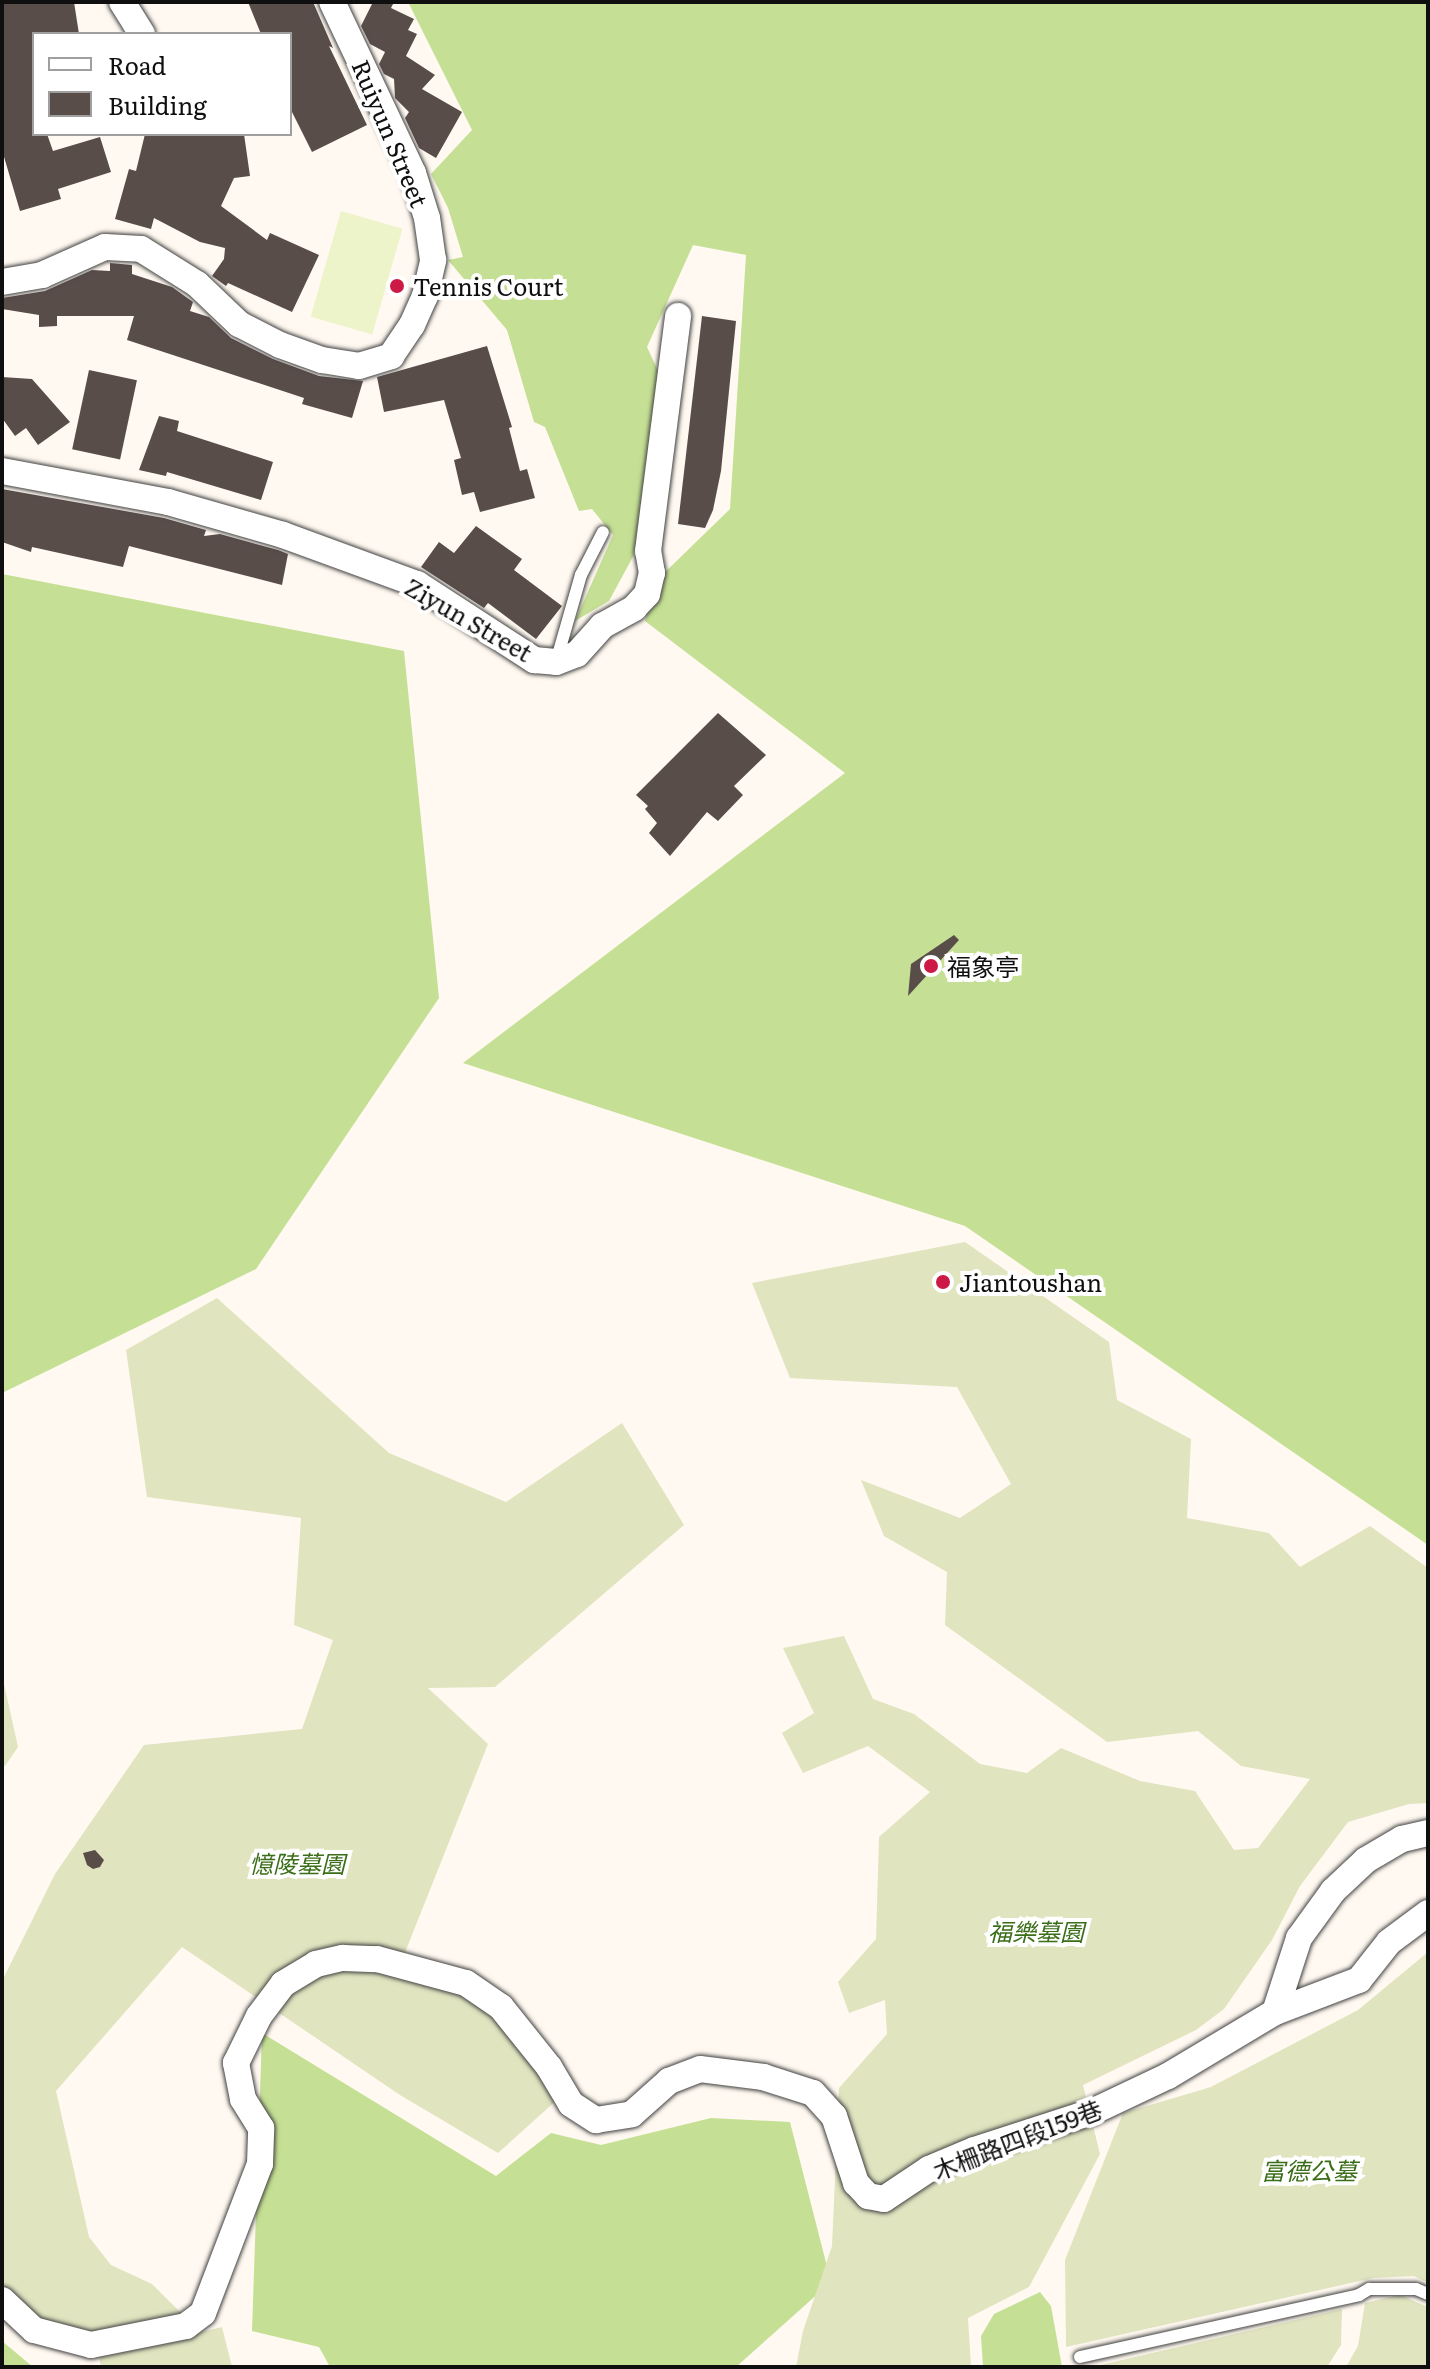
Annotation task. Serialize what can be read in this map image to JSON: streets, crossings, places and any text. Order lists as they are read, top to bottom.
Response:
{
  "streets": {
    "street": ["Ruiyun Street", "Ziyun Street", "木柵路四段159巷"]
  },
  "parks": ["憶陵墓園", "福樂墓園", "富德公墓"],
  "places": ["Tennis Court", "福象亭", "Jiantoushan"],
  "legend": ["Road", "Building"]
}
